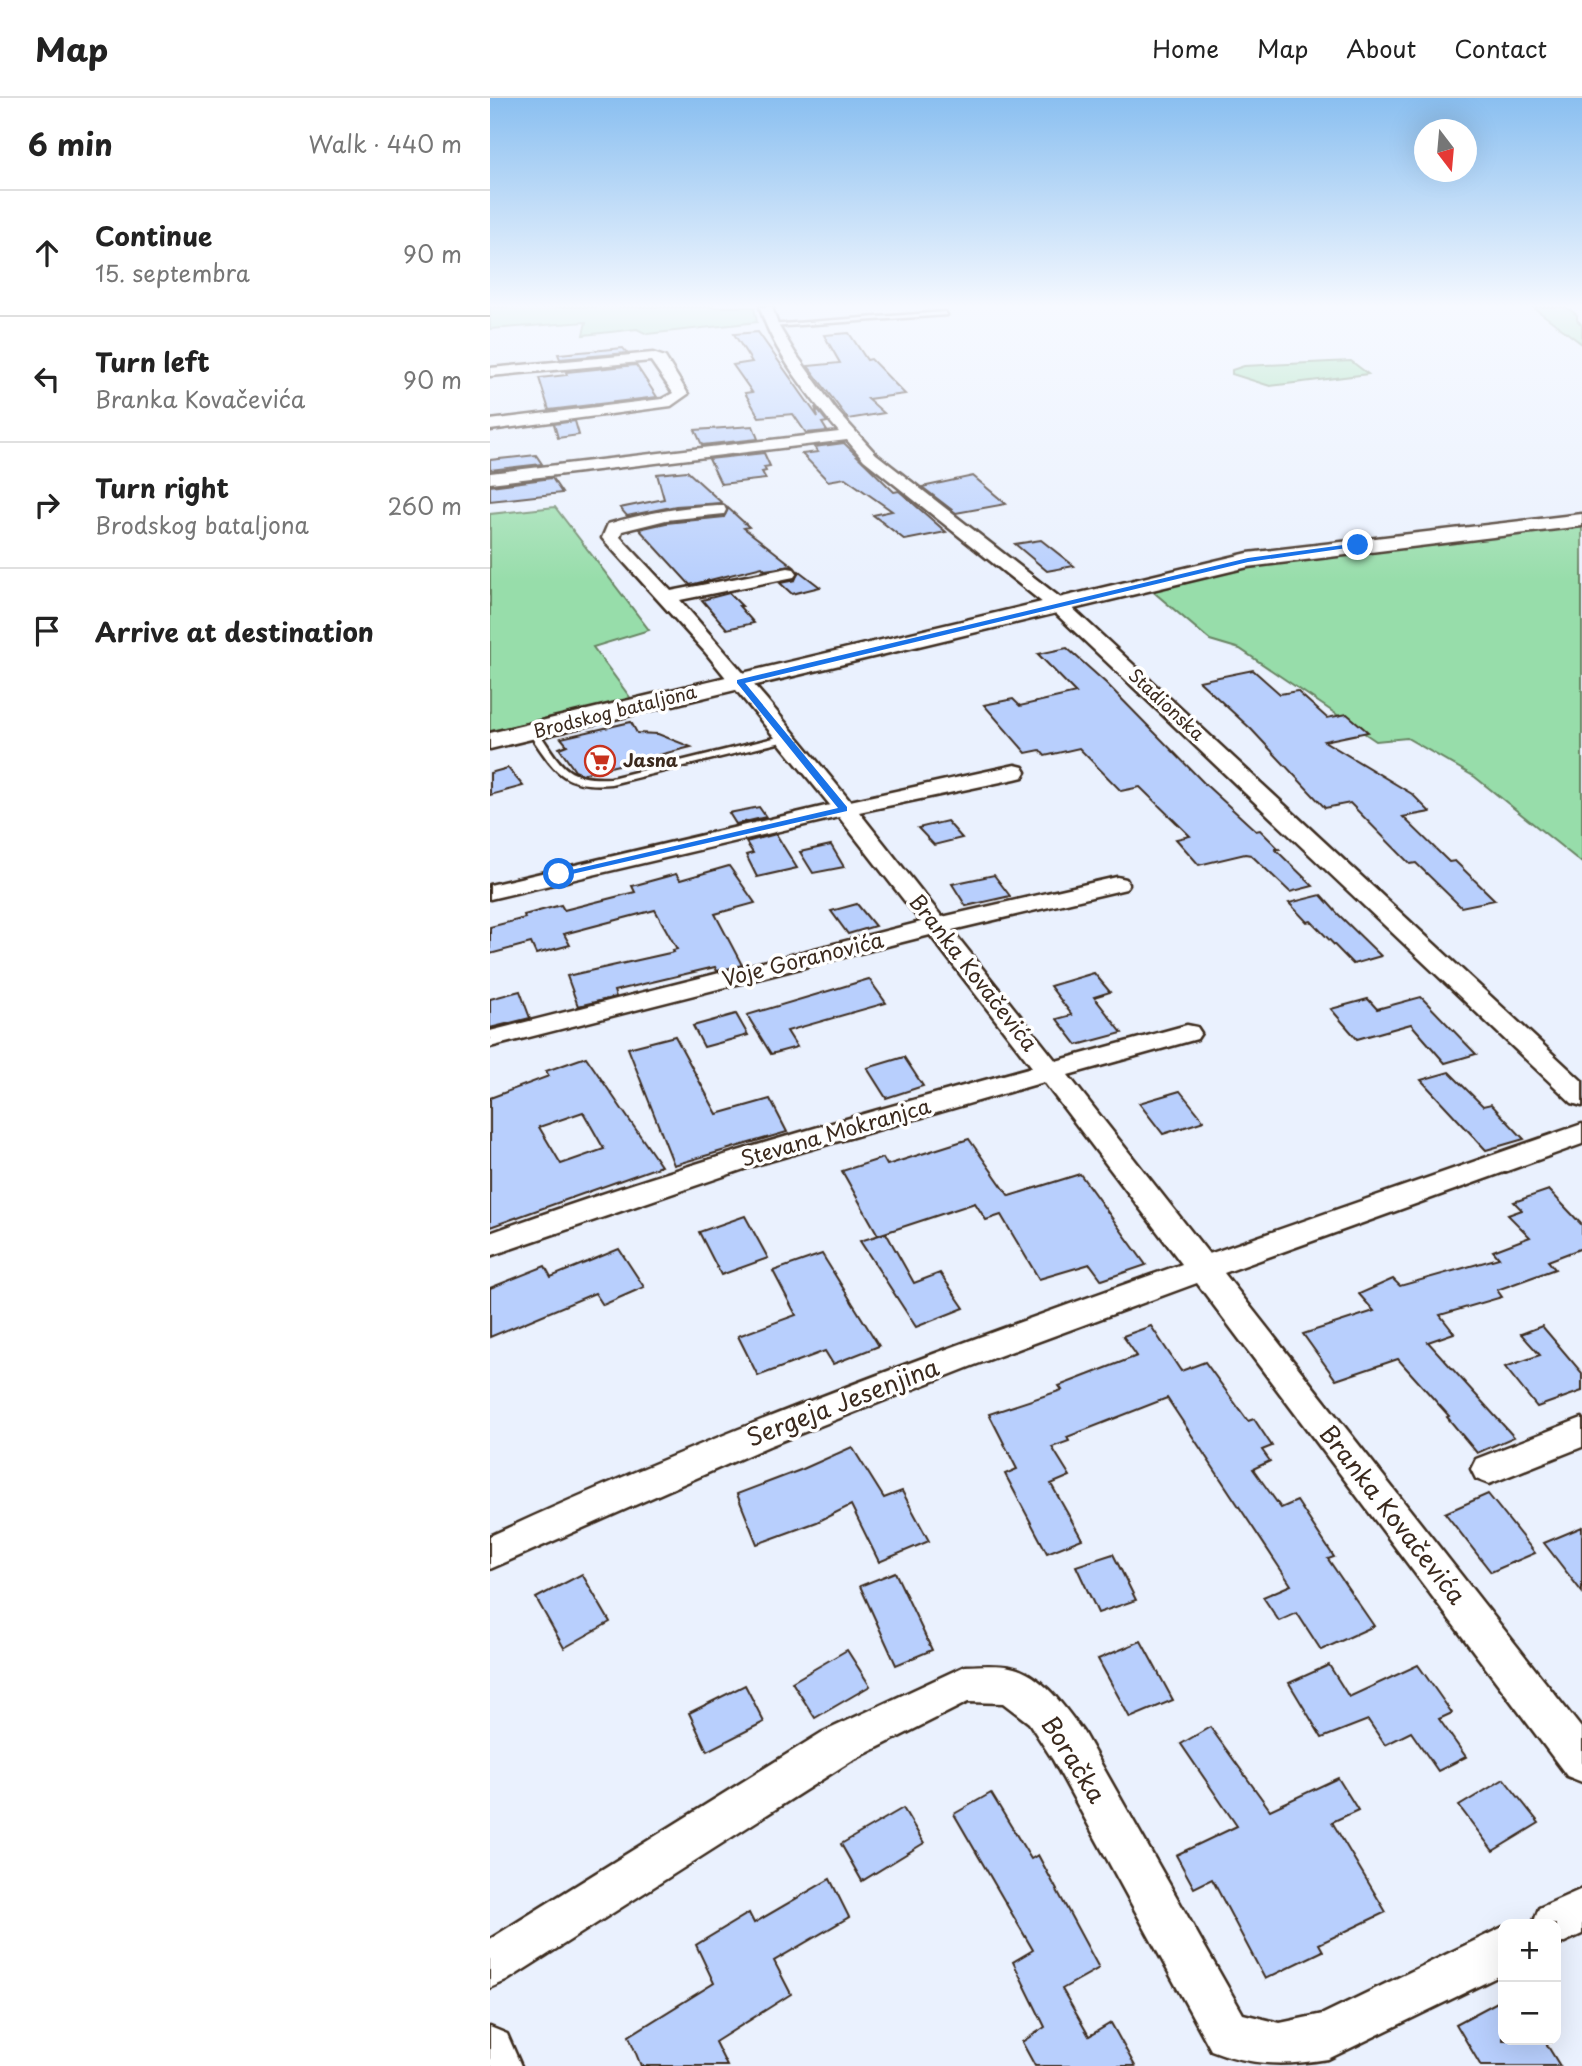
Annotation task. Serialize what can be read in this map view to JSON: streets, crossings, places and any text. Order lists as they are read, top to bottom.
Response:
{
  "streets": {
    "street": [
      "Stadionska",
      "Brodskog bataljona",
      "Voje Goranovića",
      "Branka Kovačevića",
      "Stevana Mokranjca",
      "Sergeja Jesenjina",
      "Boračka"
    ]
  },
  "crossings": [
    ["Stadionska", "Brodskog bataljona"],
    ["Brodskog bataljona", "Branka Kovačevića"],
    ["Voje Goranovića", "Branka Kovačevića"],
    ["Branka Kovačevića", "Stevana Mokranjca"],
    ["Branka Kovačevića", "Sergeja Jesenjina"]
  ],
  "places": {
    "supermarket": ["Jasna"]
  },
  "north": "bottom",
  "page": {
    "header": "Map",
    "nav": [
      "Home",
      "Map",
      "About",
      "Contact"
    ],
    "heading": ["6 min", "Walk · 440 m"],
    "list": [
      ["Continue", "15. septembra", "90 m"],
      ["Turn left", "Branka Kovačevića", "90 m"],
      ["Turn right", "Brodskog bataljona", "260 m"],
      "Arrive at destination"
    ],
    "map_buttons": ["+", "−"]
  }
}
